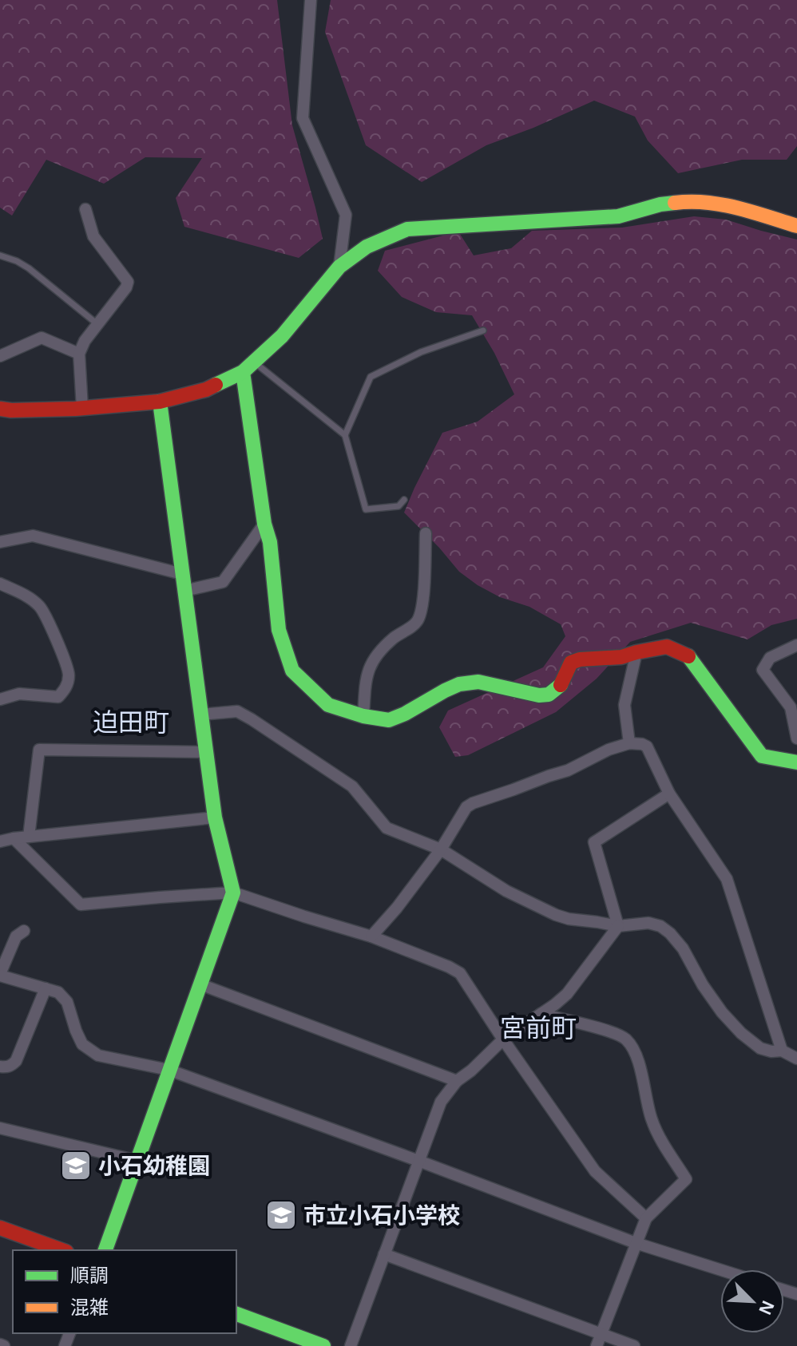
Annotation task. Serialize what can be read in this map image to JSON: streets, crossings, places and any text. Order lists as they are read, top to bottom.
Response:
{
  "districts": ["迫田町", "宮前町"],
  "places": {
    "school or university": ["小石幼稚園", "市立小石小学校"]
  },
  "legend": ["順調", "混雑"],
  "north": "bottom right"
}
